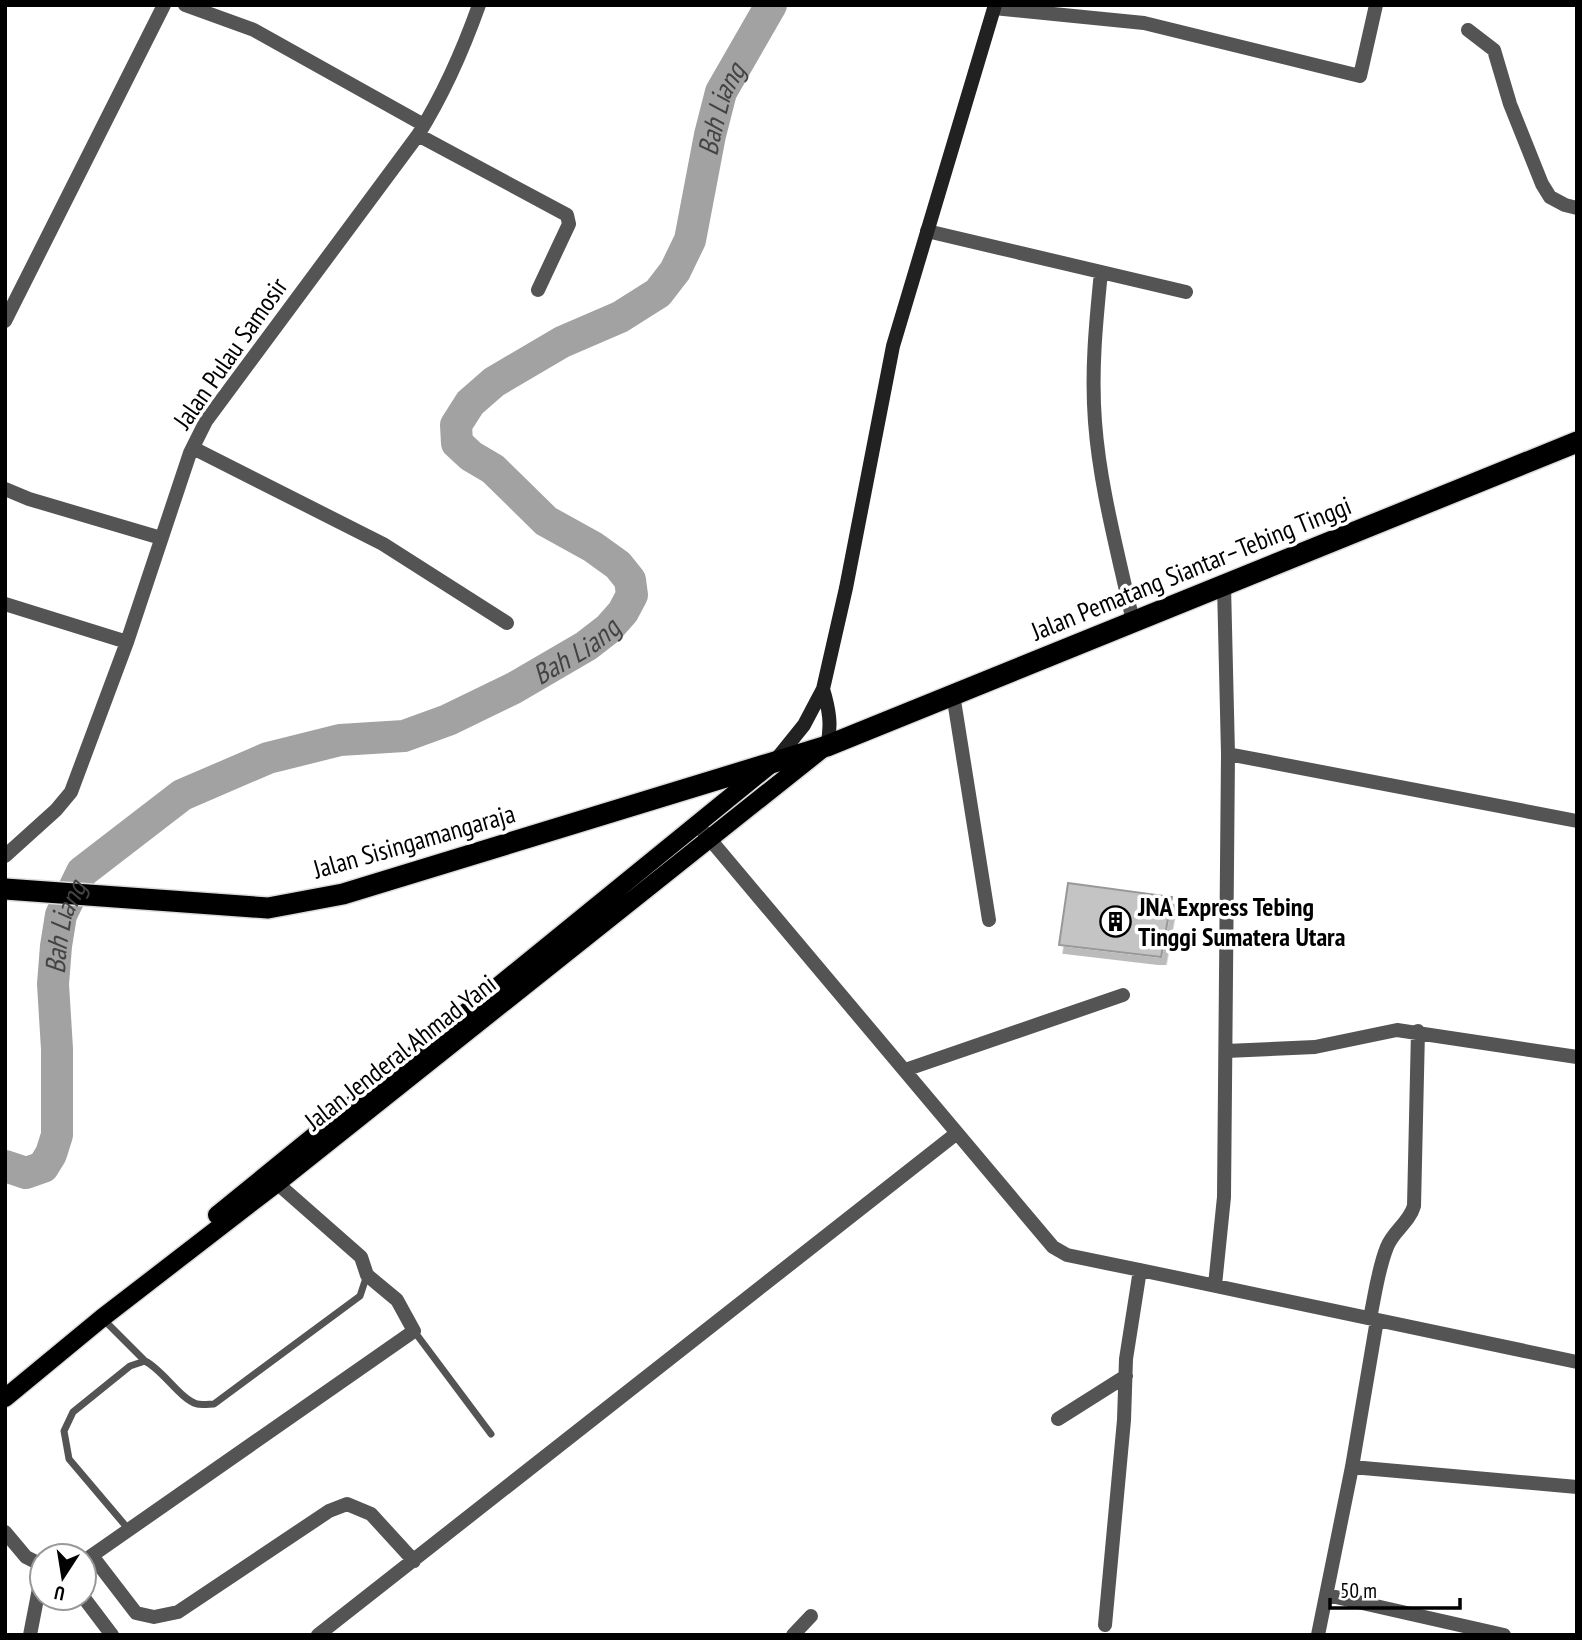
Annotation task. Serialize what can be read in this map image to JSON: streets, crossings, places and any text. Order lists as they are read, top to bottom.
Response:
{
  "streets": {
    "highway": ["Jalan Pematang Siantar–Tebing Tinggi", "Jalan Sisingamangaraja"],
    "main road": ["Jalan Jenderal Ahmad Yani"],
    "street": ["Jalan Pulau Samosir"]
  },
  "crossings": [
    ["Jalan Pematang Siantar–Tebing Tinggi", "Jalan Sisingamangaraja"],
    ["Jalan Pematang Siantar–Tebing Tinggi", "Jalan Jenderal Ahmad Yani"],
    ["Jalan Sisingamangaraja", "Jalan Jenderal Ahmad Yani"]
  ],
  "water": ["Bah Liang"],
  "places": {
    "building": ["JNA Express Tebing Tinggi Sumatera Utara"]
  },
  "scale_bar": "50 m",
  "north": "bottom"
}
